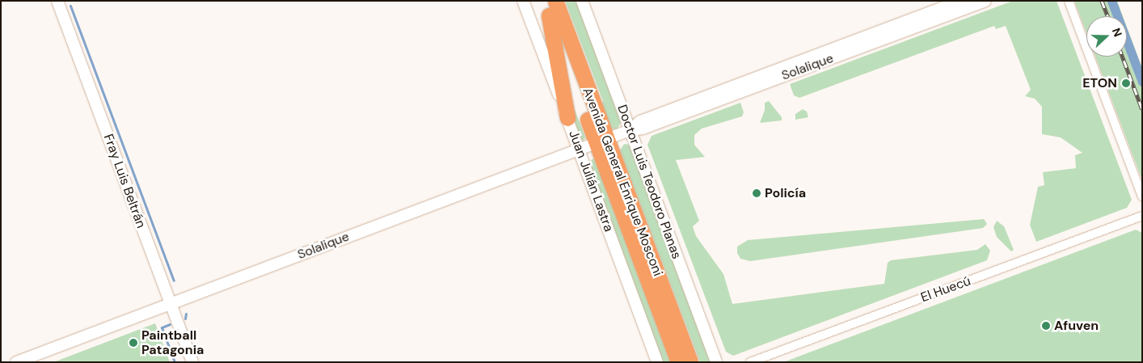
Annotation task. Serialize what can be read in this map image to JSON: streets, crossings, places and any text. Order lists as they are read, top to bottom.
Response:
{
  "streets": {
    "highway": ["Avenida General Enrique Mosconi"],
    "main road": [
      "Solalique",
      "Fray Luis Beltrán",
      "Juan Julián Lastra",
      "Doctor Luis Teodoro Planas"
    ],
    "street": ["El Huecú"]
  },
  "crossings": [
    ["Solalique", "Fray Luis Beltrán"],
    ["Solalique", "Juan Julián Lastra"],
    ["Solalique", "Avenida General Enrique Mosconi"],
    ["Solalique", "Doctor Luis Teodoro Planas"]
  ],
  "places": [
    "ETON",
    "Policía",
    "Afuven",
    "Paintball Patagonia"
  ],
  "north": "right"
}
